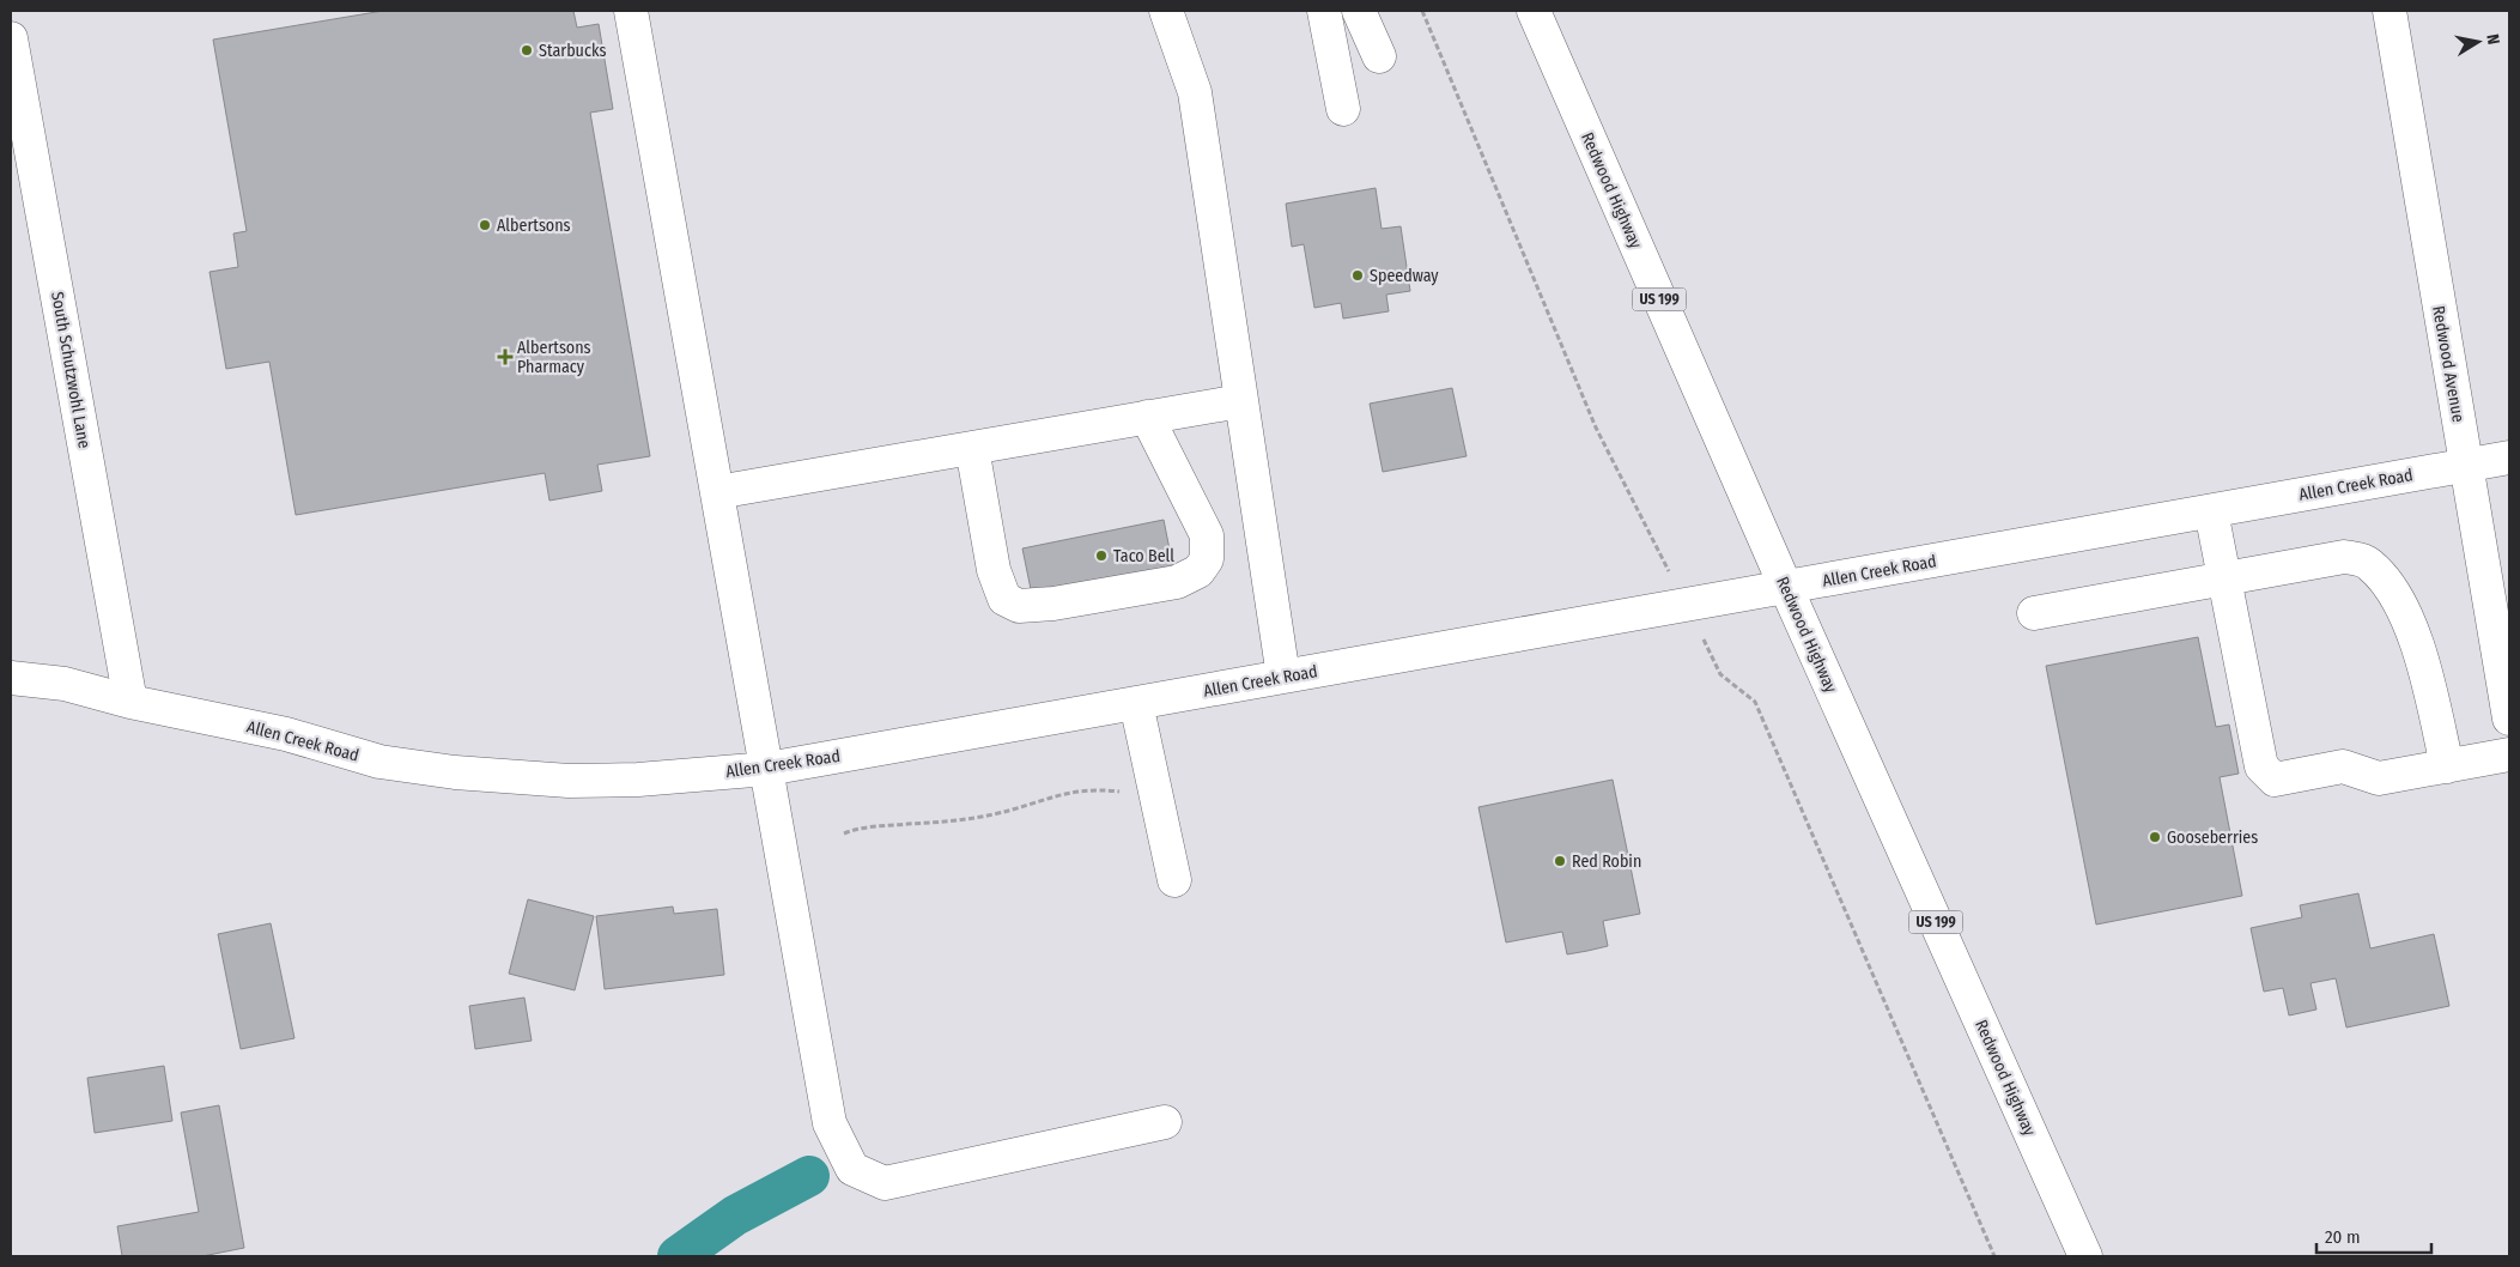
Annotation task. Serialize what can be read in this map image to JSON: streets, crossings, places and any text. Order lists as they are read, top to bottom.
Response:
{
  "streets": {
    "main road": [
      "Redwood Highway",
      "US 199",
      "Redwood Avenue",
      "South Schutzwohl Lane",
      "Allen Creek Road"
    ]
  },
  "crossings": [
    ["Redwood Highway", "Allen Creek Road"],
    ["Redwood Avenue", "Allen Creek Road"],
    ["South Schutzwohl Lane", "Allen Creek Road"]
  ],
  "places": {
    "other": [
      "Starbucks",
      "Albertsons",
      "Speedway",
      "Taco Bell",
      "Gooseberries",
      "Red Robin"
    ],
    "health": ["Albertsons Pharmacy"]
  },
  "scale_bar": "20 m",
  "north": "right"
}
